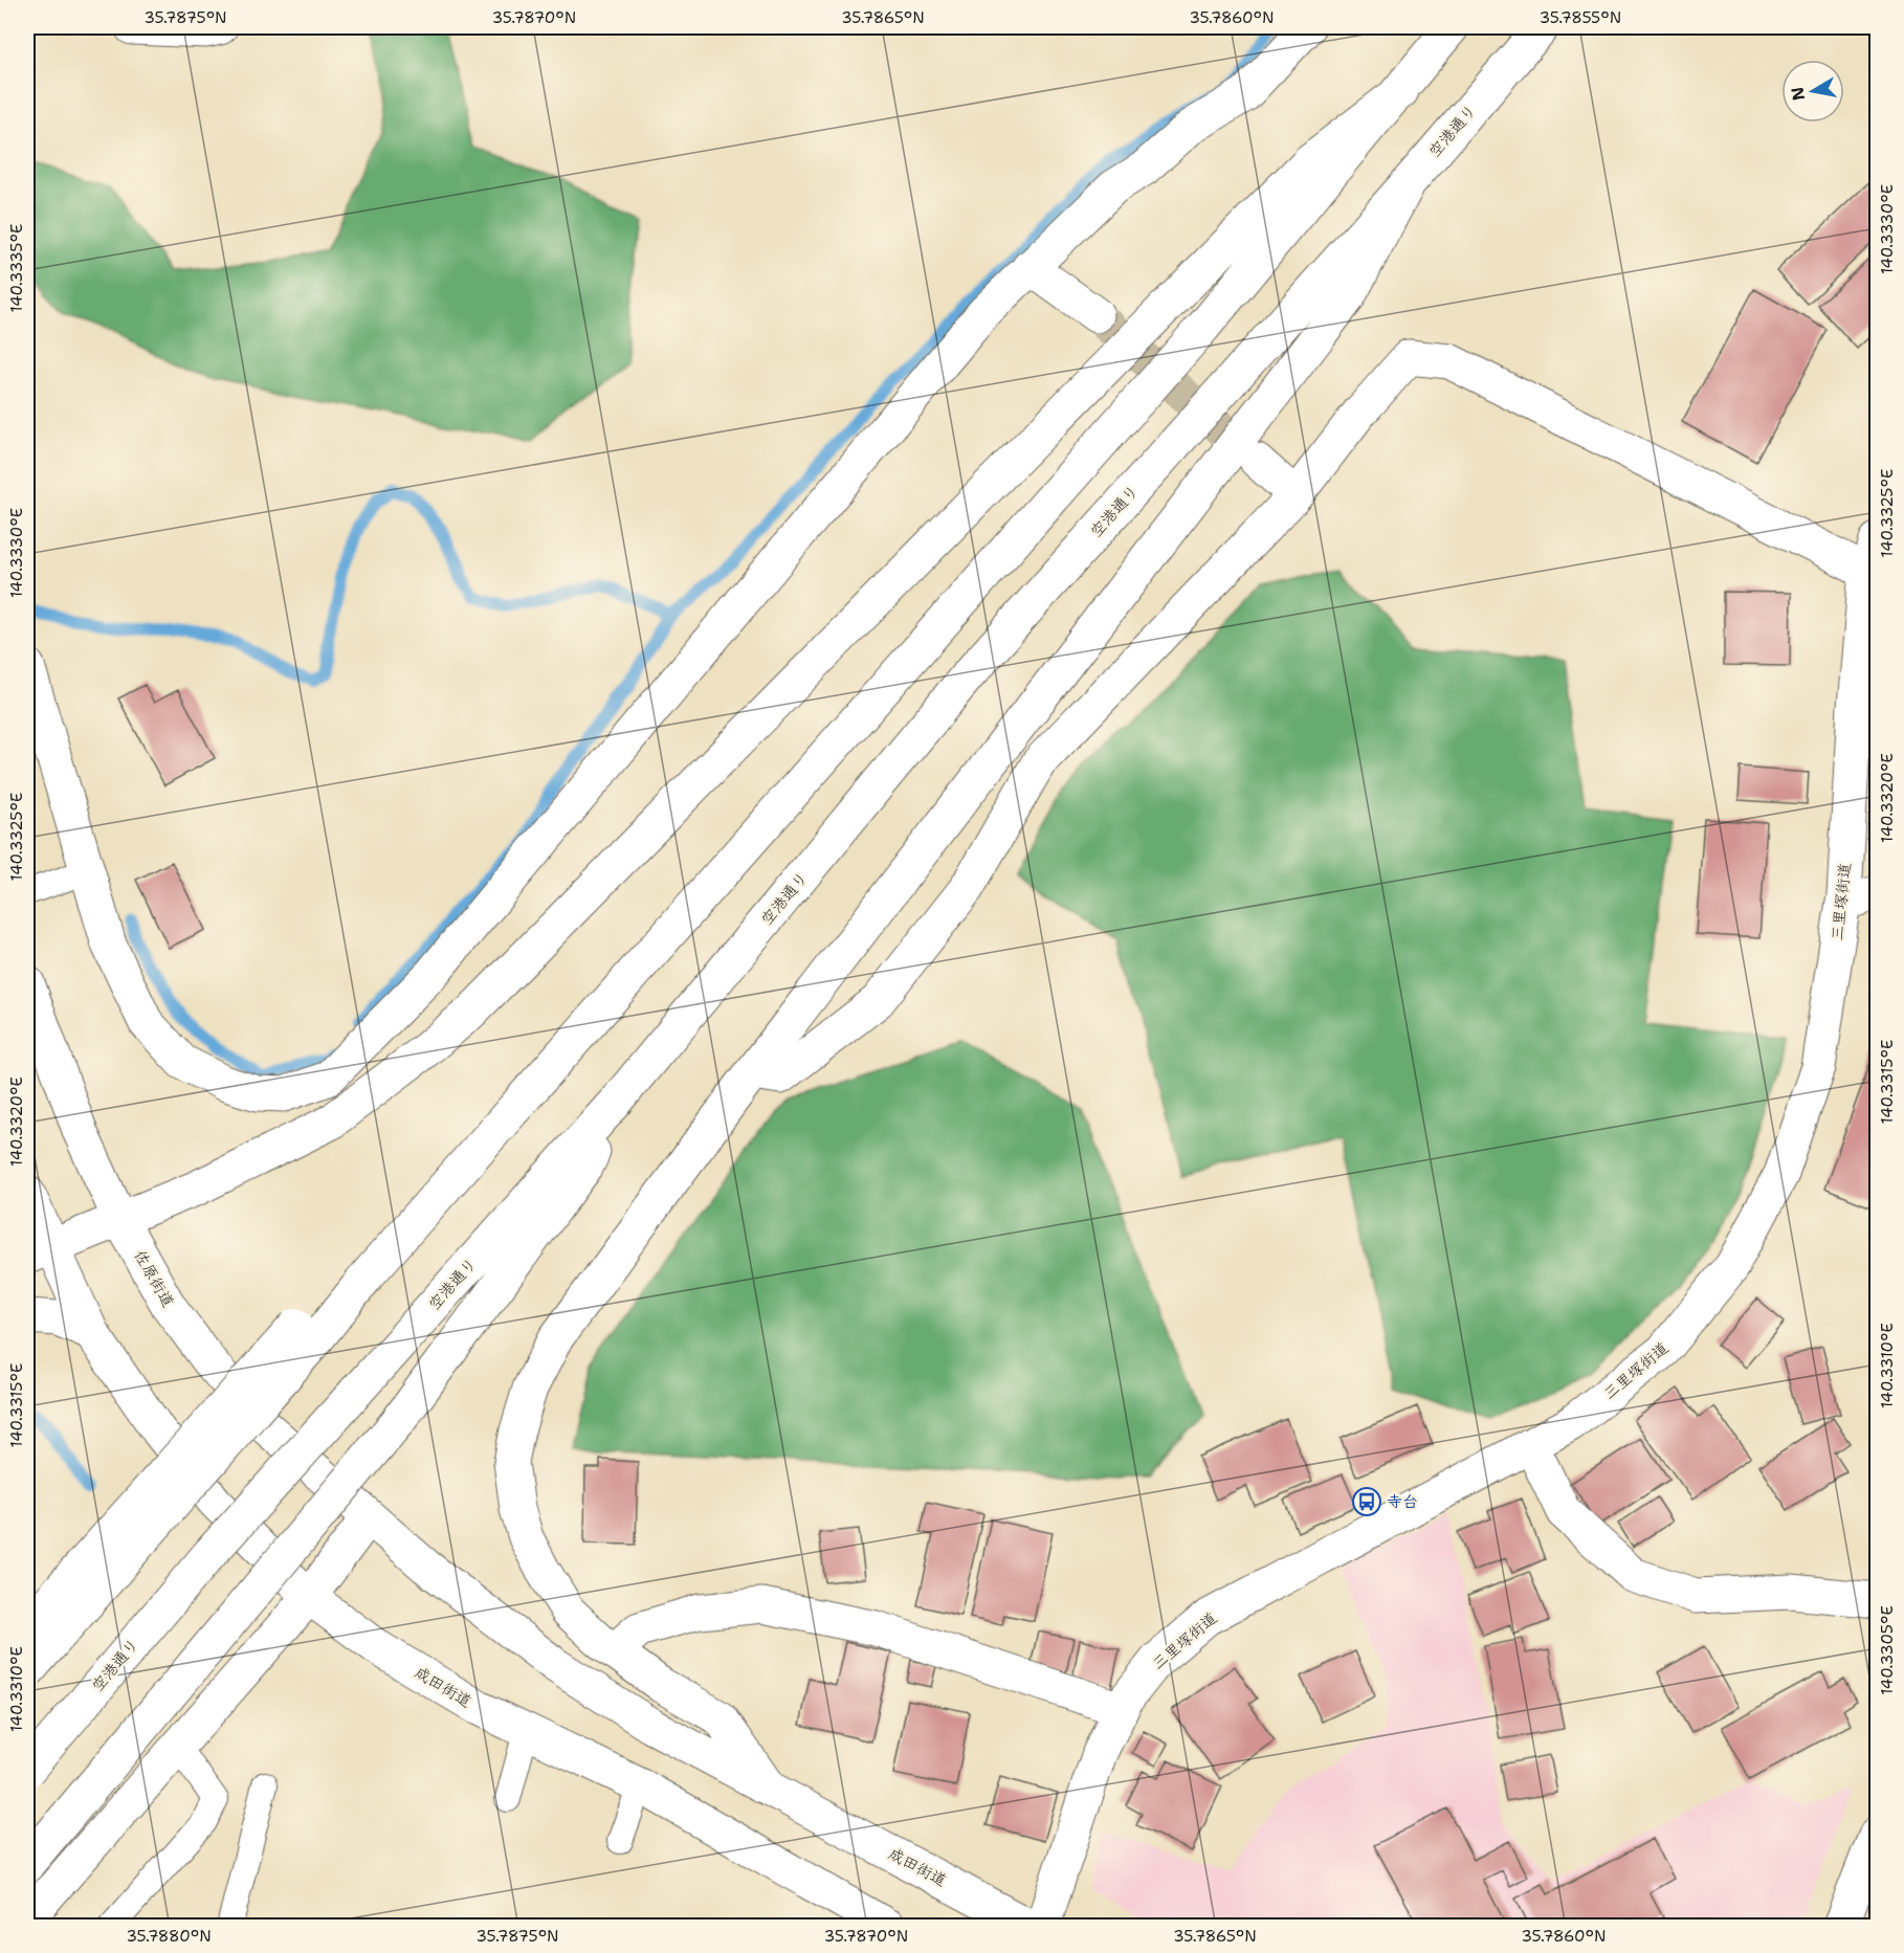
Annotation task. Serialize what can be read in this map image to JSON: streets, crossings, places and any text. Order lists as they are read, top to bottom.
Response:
{
  "streets": {
    "main road": [
      "空港通り",
      "三里塚街道",
      "佐原街道",
      "成田街道"
    ]
  },
  "crossings": [
    ["佐原街道", "成田街道"]
  ],
  "places": {
    "bus stop": ["寺台"]
  },
  "north": "left",
  "coordinates": [
    "35.7875°N",
    "35.7870°N",
    "35.7865°N",
    "35.7860°N",
    "35.7855°N",
    "140.3330°E",
    "140.3335°E",
    "140.3325°E",
    "140.3320°E",
    "140.3315°E",
    "140.3310°E",
    "140.3305°E",
    "35.7880°N"
  ]
}
